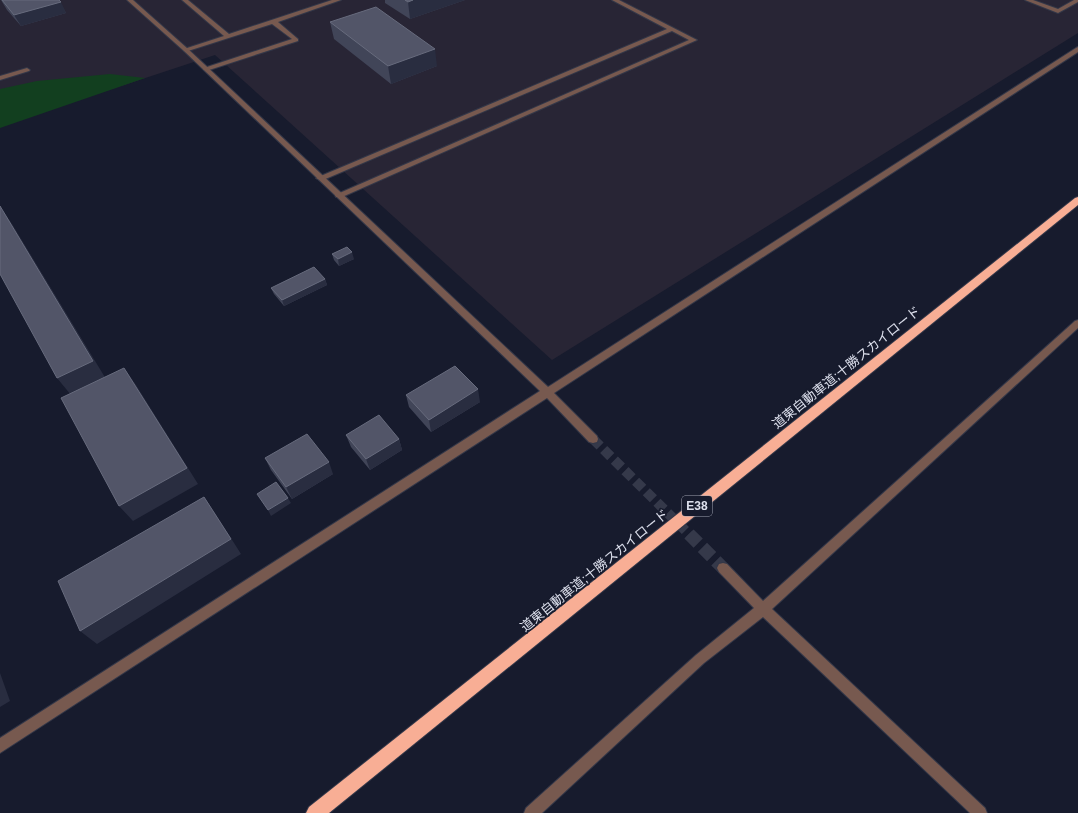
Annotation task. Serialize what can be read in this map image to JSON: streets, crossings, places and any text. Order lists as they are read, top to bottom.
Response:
{
  "streets": {
    "highway": ["道東自動車道;十勝スカイロード", "E38"]
  }
}
